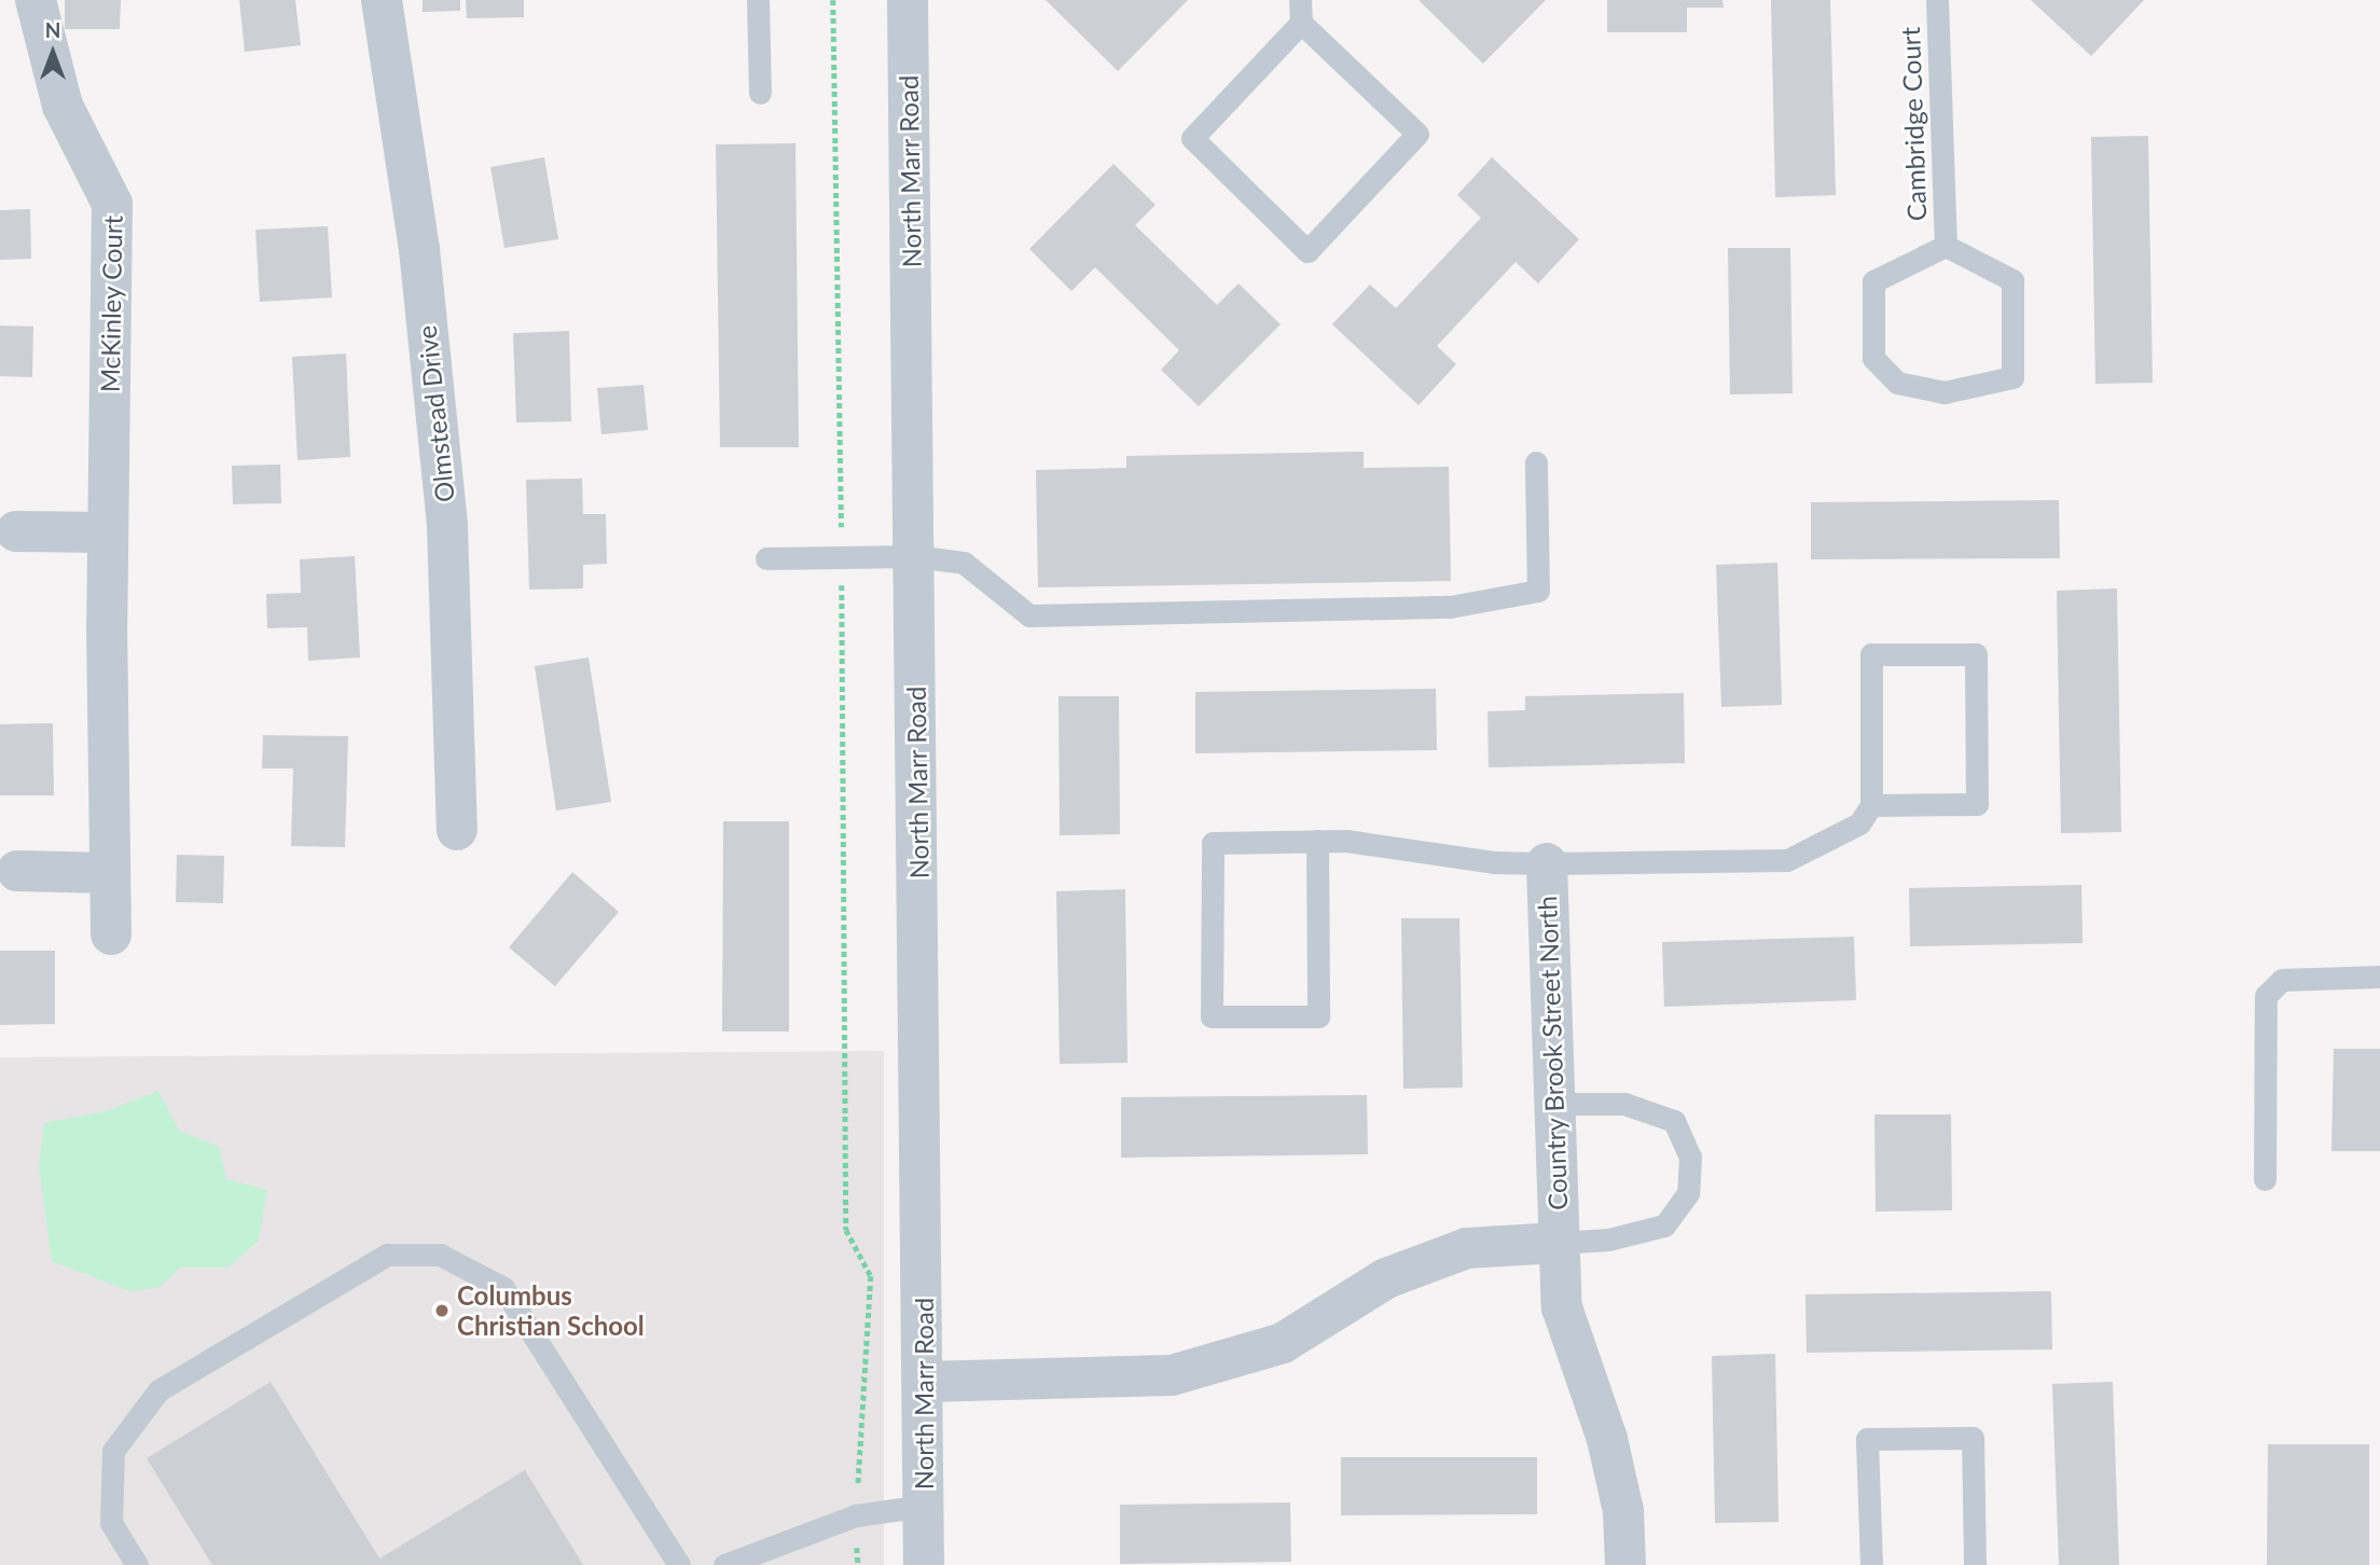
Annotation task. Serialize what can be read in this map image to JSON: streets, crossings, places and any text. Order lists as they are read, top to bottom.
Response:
{
  "streets": {
    "street": [
      "North Marr Road",
      "McKinley Court",
      "Olmstead Drive",
      "Country Brook Street North"
    ],
    "lane": ["Cambridge Court"]
  },
  "places": ["Columbus Christian School"],
  "north": "top"
}
